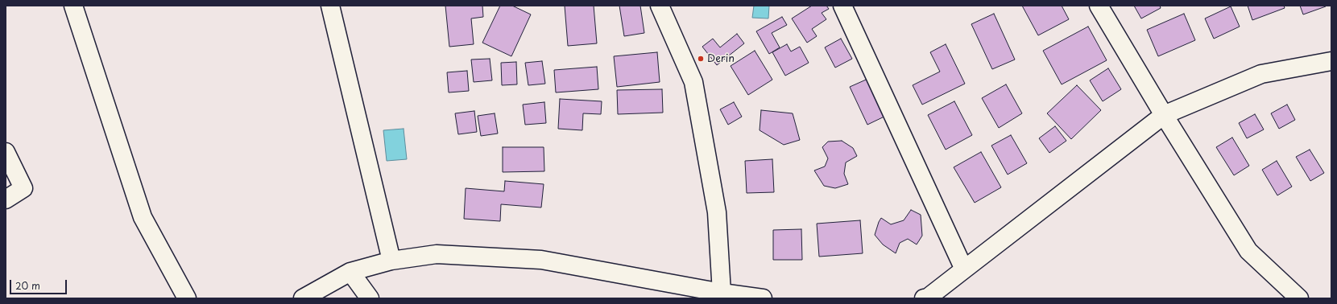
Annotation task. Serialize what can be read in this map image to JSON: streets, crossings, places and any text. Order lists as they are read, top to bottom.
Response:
{
  "places": ["Derin"],
  "scale_bar": "20 m"
}
